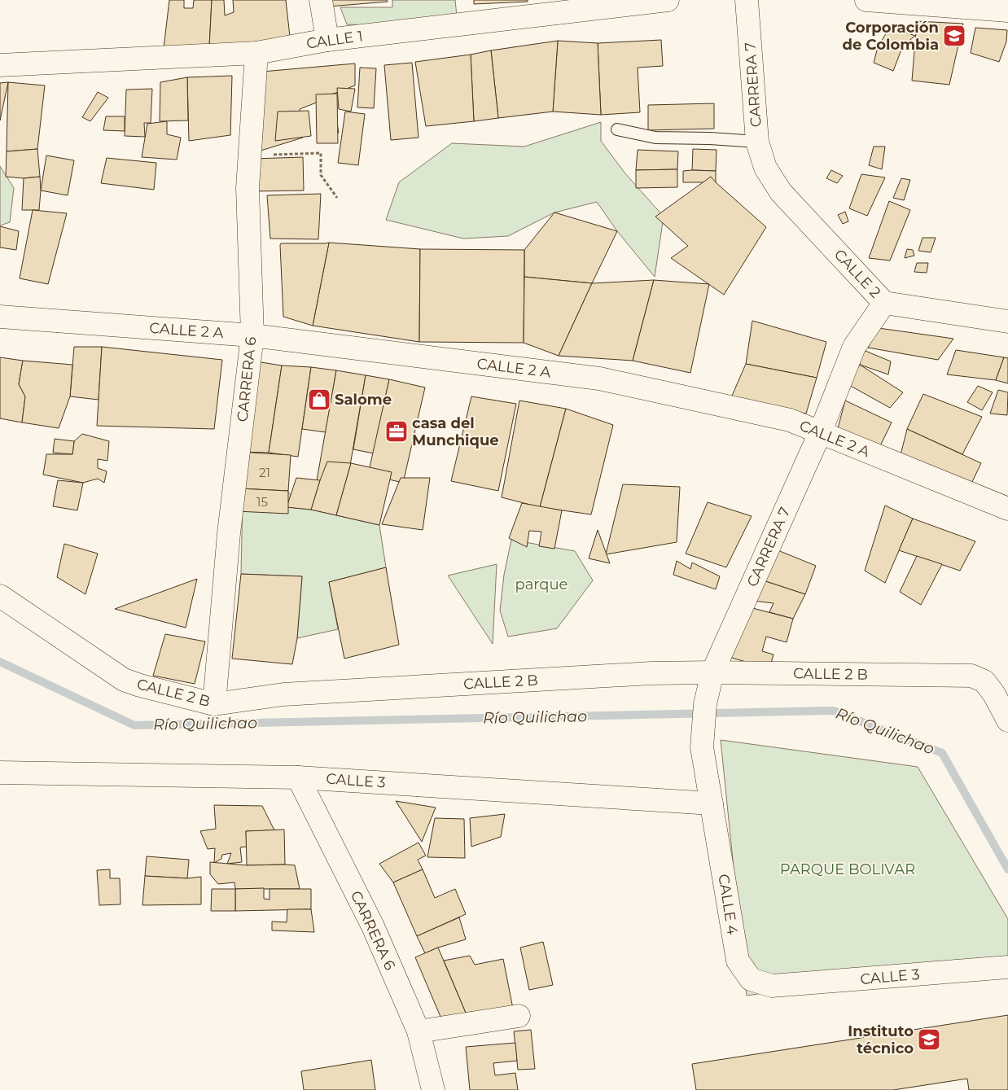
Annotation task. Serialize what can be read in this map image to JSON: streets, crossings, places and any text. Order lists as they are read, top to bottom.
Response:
{
  "streets": {
    "street": [
      "CALLE 1",
      "CARRERA 7",
      "CALLE 2",
      "CALLE 2 A",
      "CARRERA 6",
      "CALLE 2 B",
      "CALLE 3",
      "CALLE 4"
    ]
  },
  "crossings": [
    ["CALLE 1", "CARRERA 6"],
    ["CARRERA 7", "CALLE 2"],
    ["CARRERA 7", "CALLE 2 A"],
    ["CARRERA 7", "CALLE 2 B"],
    ["CARRERA 7", "CALLE 3"],
    ["CARRERA 7", "CALLE 4"],
    ["CALLE 2 A", "CARRERA 6"],
    ["CARRERA 6", "CALLE 2 B"],
    ["CARRERA 6", "CALLE 3"],
    ["CALLE 3", "CALLE 4"]
  ],
  "water": ["Río Quilichao"],
  "parks": ["parque", "PARQUE BOLIVAR"],
  "places": {
    "school or university": ["Corporación de Colombia", "Instituto técnico"],
    "shop": ["Salome"],
    "office": ["casa del Munchique"]
  },
  "house_numbers": ["21", "15"]
}
